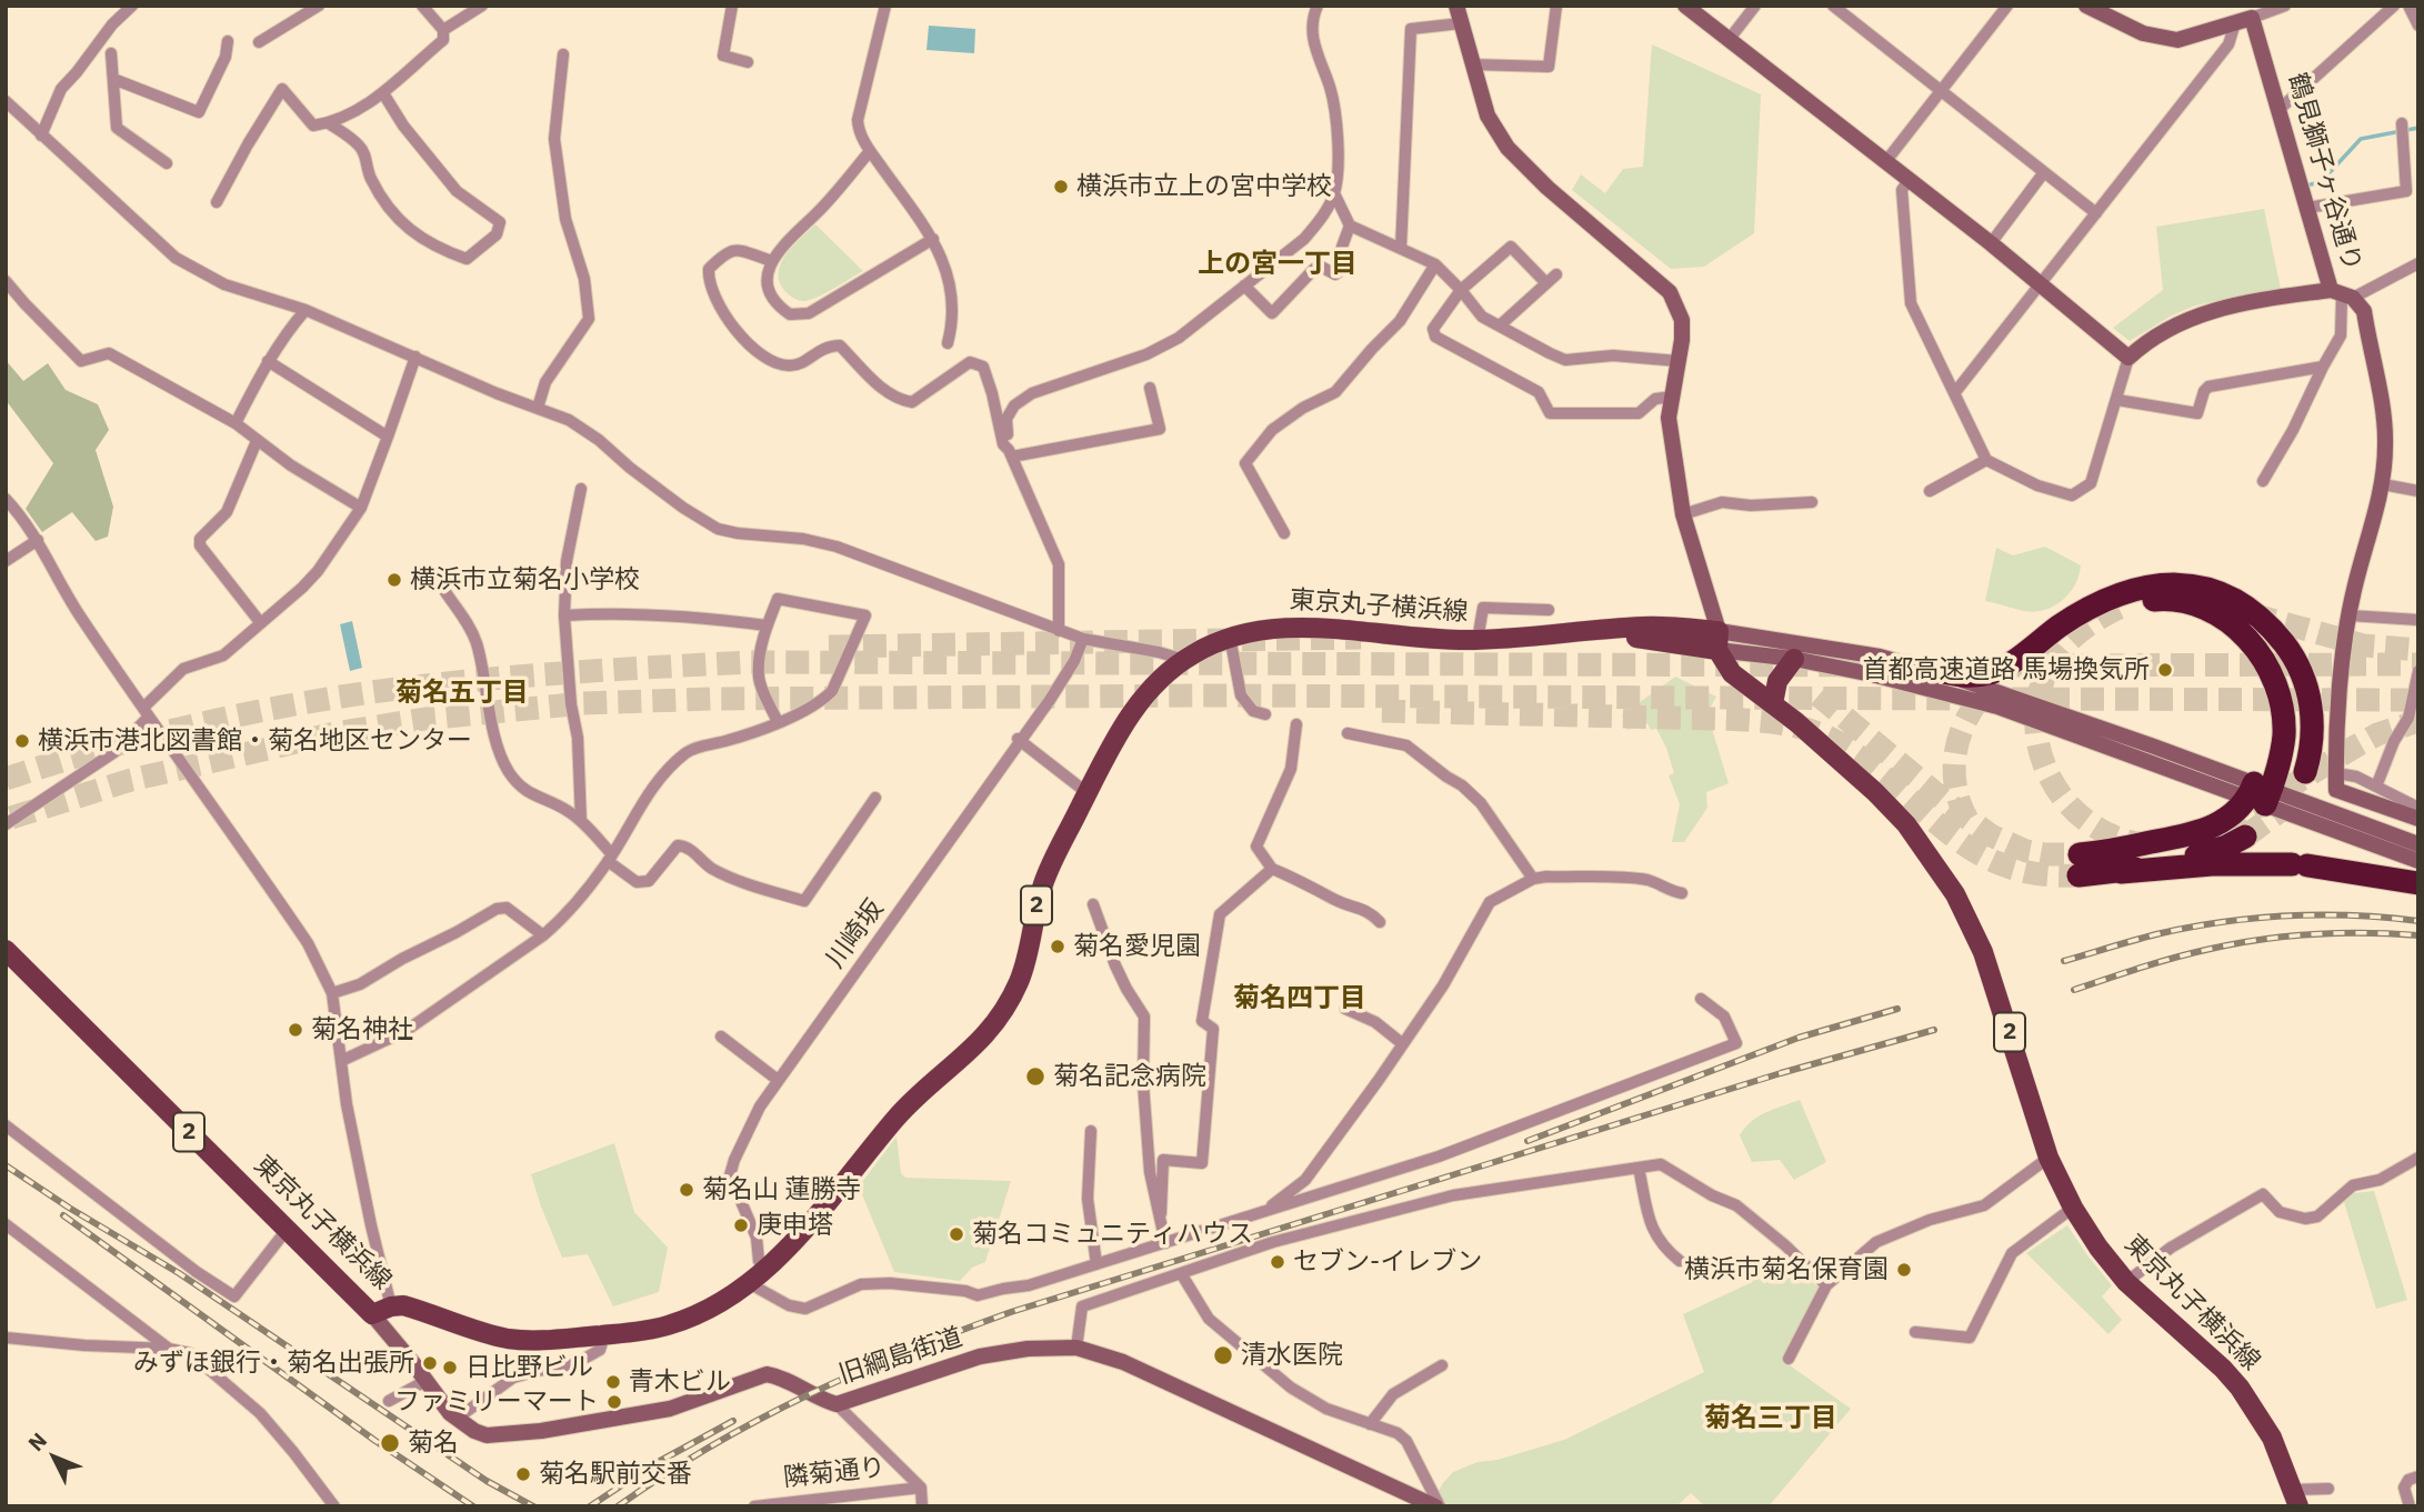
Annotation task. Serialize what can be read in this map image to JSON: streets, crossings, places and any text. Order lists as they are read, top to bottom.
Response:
{
  "streets": {
    "main road": ["東京丸子横浜線", "2"],
    "street": [
      "鶴見獅子ヶ谷通り",
      "川崎坂",
      "旧綱島街道",
      "隣菊通り"
    ]
  },
  "crossings": [
    ["東京丸子横浜線", "川崎坂"],
    ["東京丸子横浜線", "旧綱島街道"]
  ],
  "districts": [
    "上の宮一丁目",
    "菊名五丁目",
    "菊名四丁目",
    "菊名三丁目"
  ],
  "places": [
    "横浜市立上の宮中学校",
    "横浜市立菊名小学校",
    "首都高速道路 馬場換気所",
    "横浜市港北図書館・菊名地区センター",
    "菊名愛児園",
    "菊名神社",
    "菊名記念病院",
    "菊名山 蓮勝寺",
    "庚申塔",
    "菊名コミュニティハウス",
    "セブン-イレブン",
    "横浜市菊名保育園",
    "清水医院",
    "みずほ銀行・菊名出張所",
    "日比野ビル",
    "青木ビル",
    "ファミリーマート",
    "菊名",
    "菊名駅前交番"
  ],
  "north": "top left"
}
